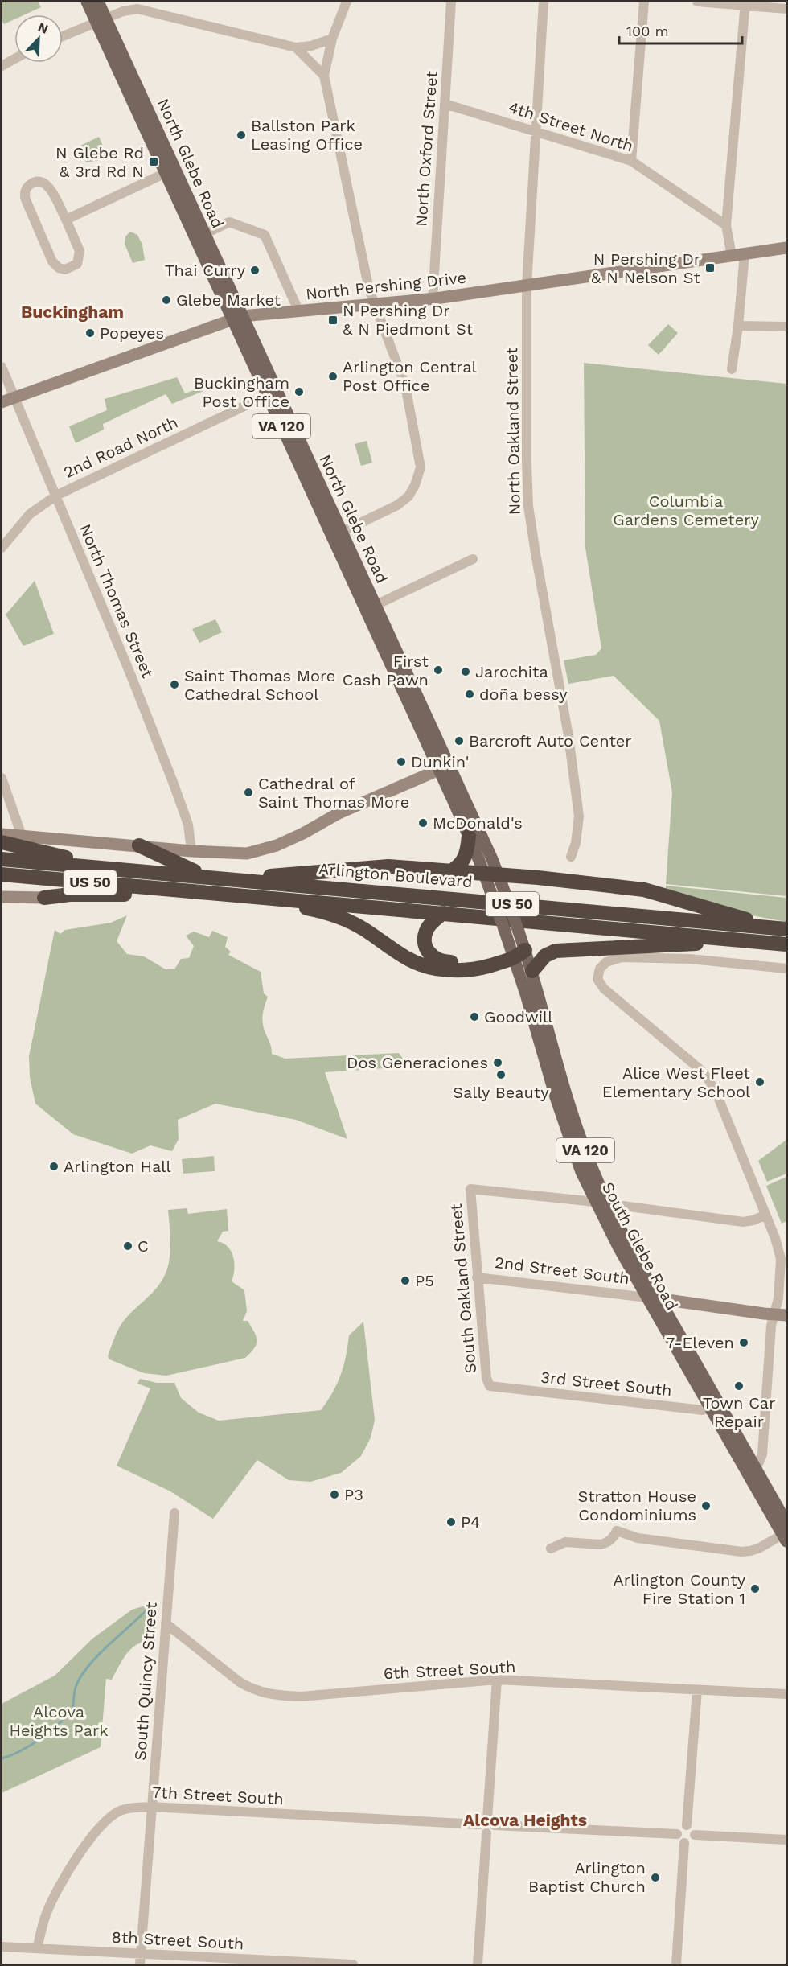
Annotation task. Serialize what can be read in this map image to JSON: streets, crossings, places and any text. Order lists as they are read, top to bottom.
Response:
{
  "streets": {
    "highway": ["Arlington Boulevard", "US 50"],
    "main road": ["North Glebe Road", "VA 120", "South Glebe Road"],
    "street": [
      "4th Street North",
      "North Oxford Street",
      "North Pershing Drive",
      "North Oakland Street",
      "2nd Road North",
      "North Thomas Street",
      "2nd Street South",
      "South Oakland Street",
      "3rd Street South",
      "6th Street South",
      "South Quincy Street",
      "7th Street South",
      "8th Street South"
    ]
  },
  "crossings": [
    ["4th Street North", "North Oxford Street"],
    ["4th Street North", "North Oakland Street"],
    ["North Oxford Street", "North Pershing Drive"],
    ["North Glebe Road", "North Pershing Drive"],
    ["North Glebe Road", "2nd Road North"],
    ["North Glebe Road", "South Glebe Road"],
    ["North Pershing Drive", "North Oakland Street"],
    ["North Pershing Drive", "North Thomas Street"],
    ["2nd Road North", "North Thomas Street"],
    ["South Glebe Road", "2nd Street South"],
    ["South Glebe Road", "South Oakland Street"],
    ["South Glebe Road", "3rd Street South"],
    ["2nd Street South", "South Oakland Street"],
    ["South Oakland Street", "3rd Street South"],
    ["6th Street South", "South Quincy Street"],
    ["South Quincy Street", "7th Street South"],
    ["South Quincy Street", "8th Street South"],
    ["7th Street South", "8th Street South"]
  ],
  "districts": ["Buckingham", "Alcova Heights"],
  "parks": ["Columbia Gardens Cemetery", "Alcova Heights Park"],
  "places": {
    "other": [
      "Ballston Park Leasing Office",
      "Thai Curry",
      "Glebe Market",
      "Popeyes",
      "Arlington Central Post Office",
      "Buckingham Post Office",
      "First Cash Pawn",
      "Jarochita",
      "Saint Thomas More Cathedral School",
      "doña bessy",
      "Barcroft Auto Center",
      "Dunkin'",
      "Cathedral of Saint Thomas More",
      "McDonald's",
      "Goodwill",
      "Dos Generaciones",
      "Sally Beauty",
      "Alice West Fleet Elementary School",
      "Arlington Hall",
      "C",
      "P5",
      "7-Eleven",
      "Town Car Repair",
      "P3",
      "Stratton House Condominiums",
      "P4",
      "Arlington County Fire Station 1",
      "Arlington Baptist Church"
    ],
    "transit": ["N Glebe Rd & 3rd Rd N", "N Pershing Dr & N Nelson St", "N Pershing Dr & N Piedmont St"]
  },
  "scale_bar": "100 m",
  "north": "top right"
}
